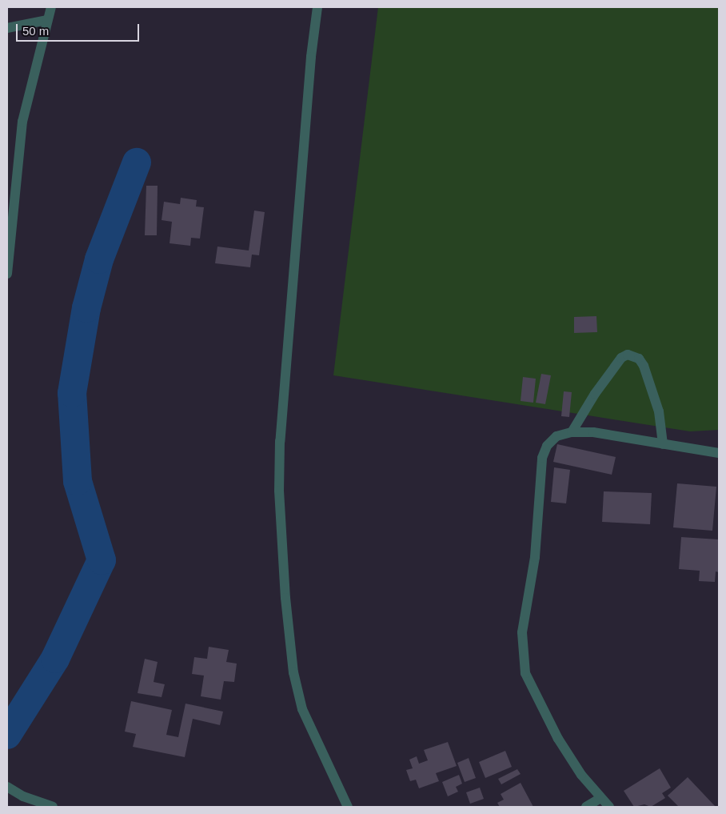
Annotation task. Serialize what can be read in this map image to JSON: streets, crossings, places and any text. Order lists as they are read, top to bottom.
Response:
{
  "scale_bar": "50 m"
}
